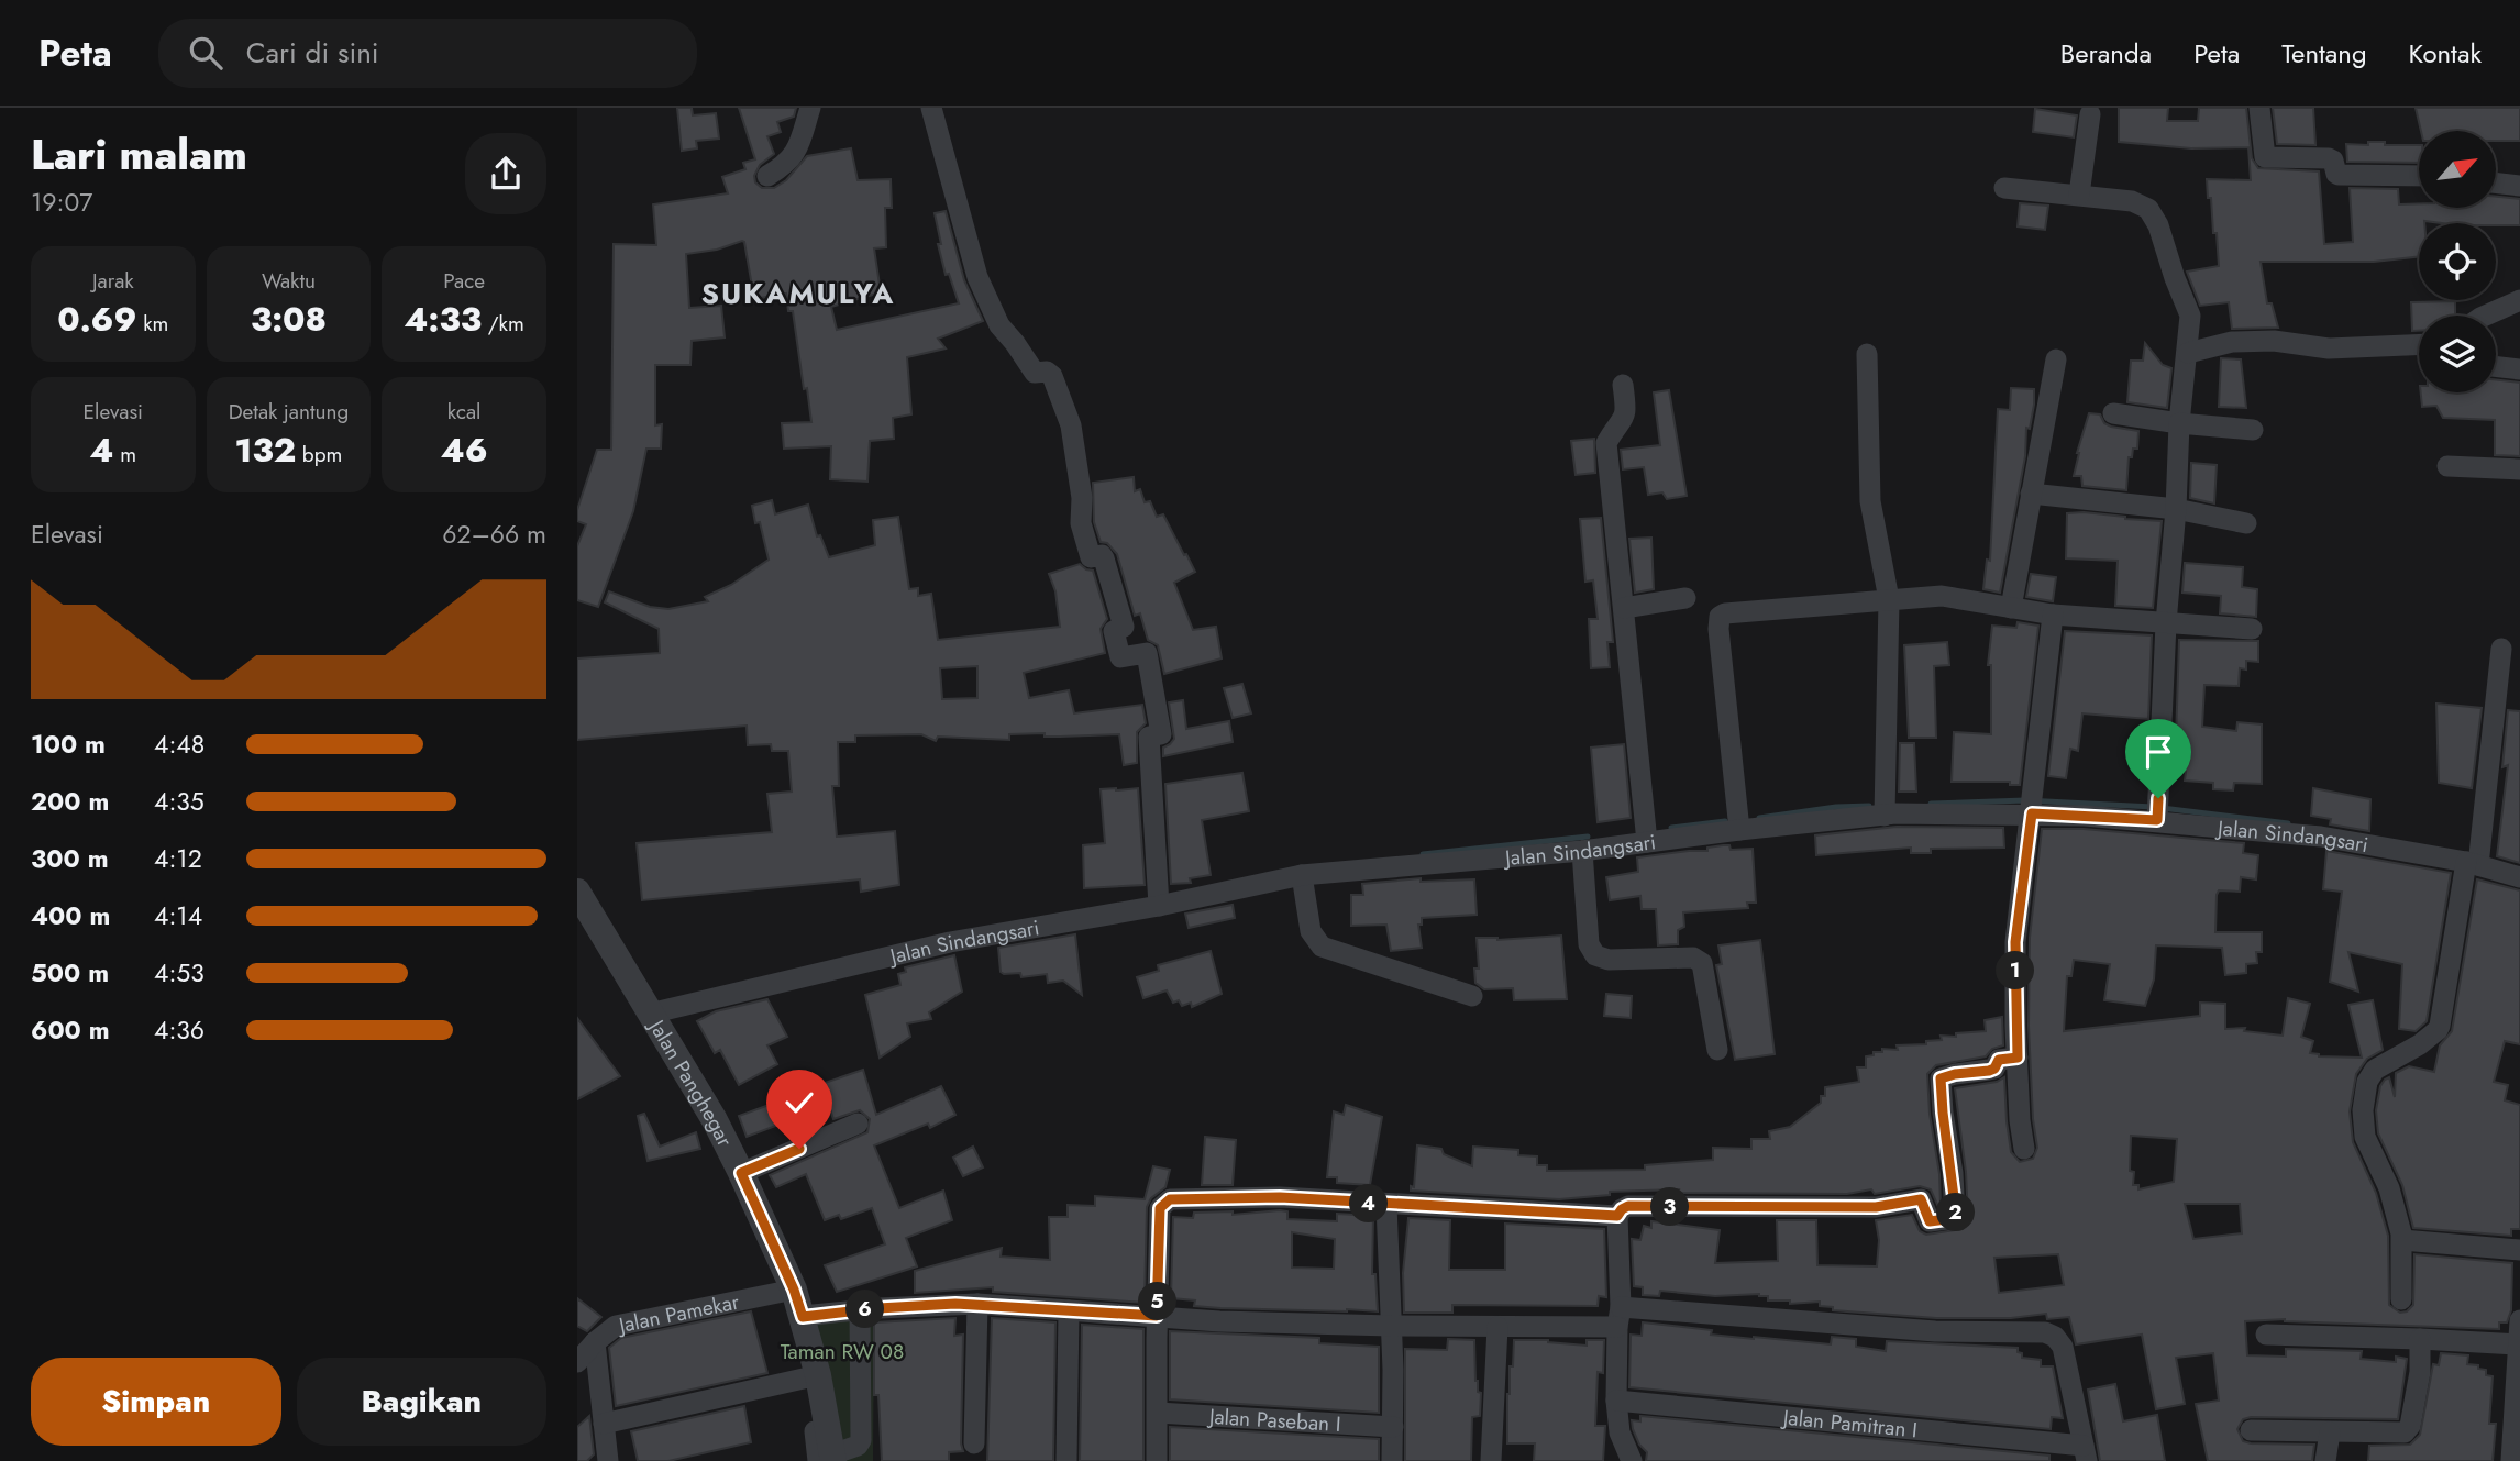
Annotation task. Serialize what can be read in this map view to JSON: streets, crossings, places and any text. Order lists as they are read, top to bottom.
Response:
{
  "streets": {
    "street": [
      "Jalan Sindangsari",
      "Jalan Panghegar",
      "Jalan Pamekar",
      "Jalan Paseban I",
      "Jalan Pamitran I"
    ]
  },
  "crossings": [
    ["Jalan Sindangsari", "Jalan Panghegar"],
    ["Jalan Panghegar", "Jalan Pamekar"]
  ],
  "districts": ["SUKAMULYA"],
  "parks": ["Taman RW 08"],
  "north": "top right",
  "page": {
    "header": "Peta",
    "search": "Cari di sini",
    "nav": [
      "Beranda",
      "Peta",
      "Tentang",
      "Kontak"
    ],
    "heading": ["Lari malam", "19:07"],
    "stats": [
      ["Jarak", "0.69 km"],
      ["Waktu", "3:08"],
      ["Pace", "4:33 /km"],
      ["Elevasi", "4 m"],
      ["Detak jantung", "132 bpm"],
      ["kcal", "46"]
    ],
    "chart": ["Elevasi", "62–66 m"],
    "list": [
      {
        "name": "100 m",
        "note": "4:48"
      },
      {
        "name": "200 m",
        "note": "4:35"
      },
      {
        "name": "300 m",
        "note": "4:12"
      },
      {
        "name": "400 m",
        "note": "4:14"
      },
      {
        "name": "500 m",
        "note": "4:53"
      },
      {
        "name": "600 m",
        "note": "4:36"
      }
    ],
    "pins": [
      "1",
      "4",
      "3",
      "2",
      "5",
      "6"
    ],
    "buttons": ["Simpan", "Bagikan"]
  }
}
